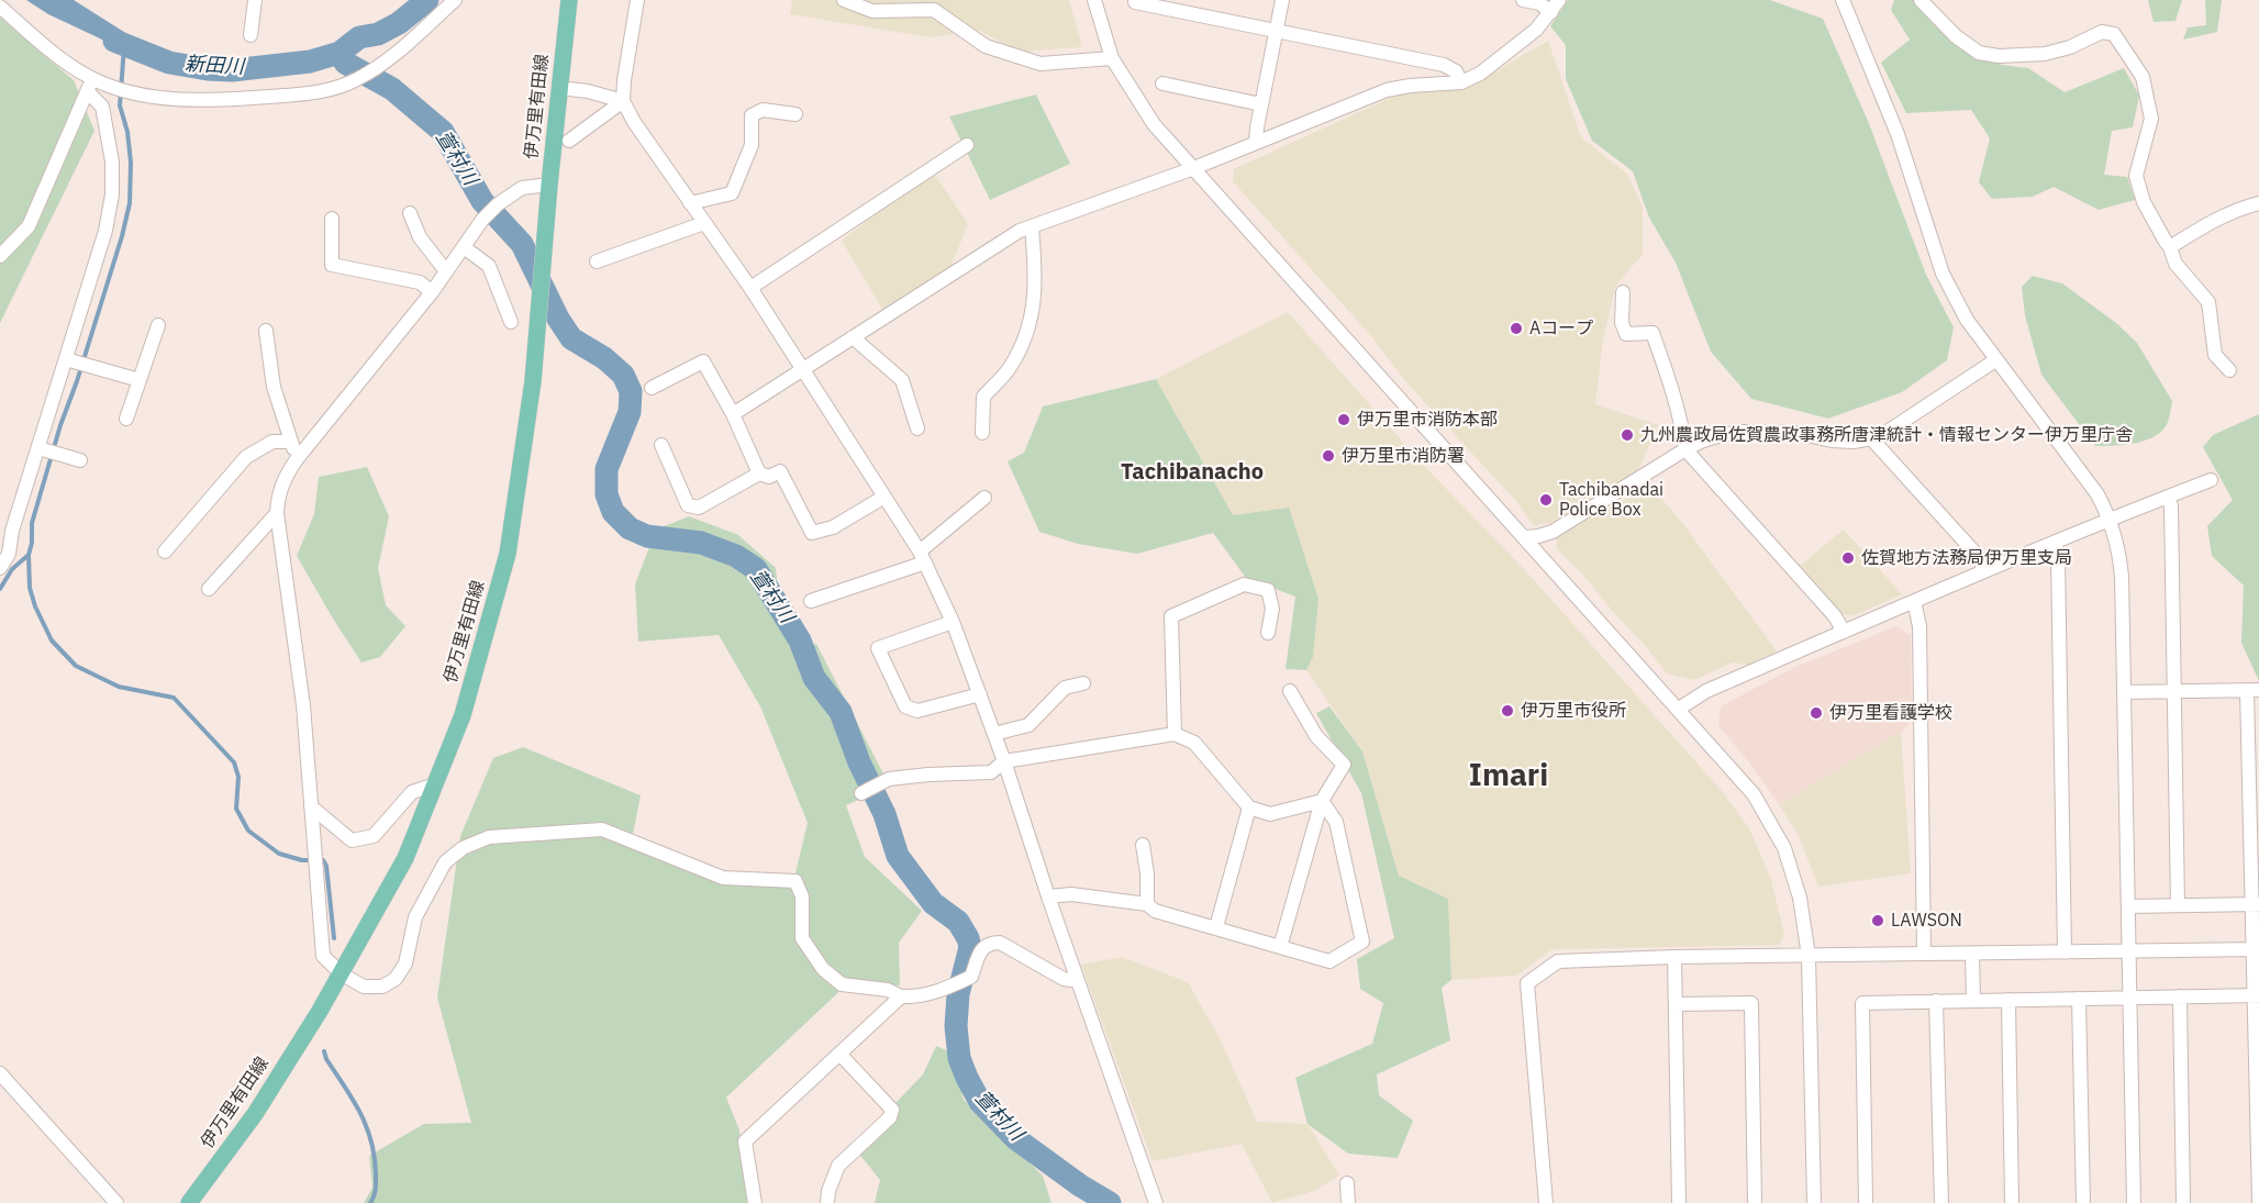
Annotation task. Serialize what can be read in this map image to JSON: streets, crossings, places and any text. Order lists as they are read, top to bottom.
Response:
{
  "streets": {
    "main road": ["伊万里有田線"]
  },
  "districts": ["Tachibanacho", "Imari"],
  "water": ["新田川", "萱村川"],
  "places": [
    "Aコープ",
    "伊万里市消防本部",
    "九州農政局佐賀農政事務所唐津統計・情報センター伊万里庁舎",
    "伊万里市消防署",
    "Tachibanadai Police Box",
    "佐賀地方法務局伊万里支局",
    "伊万里市役所",
    "伊万里看護学校",
    "LAWSON"
  ]
}
